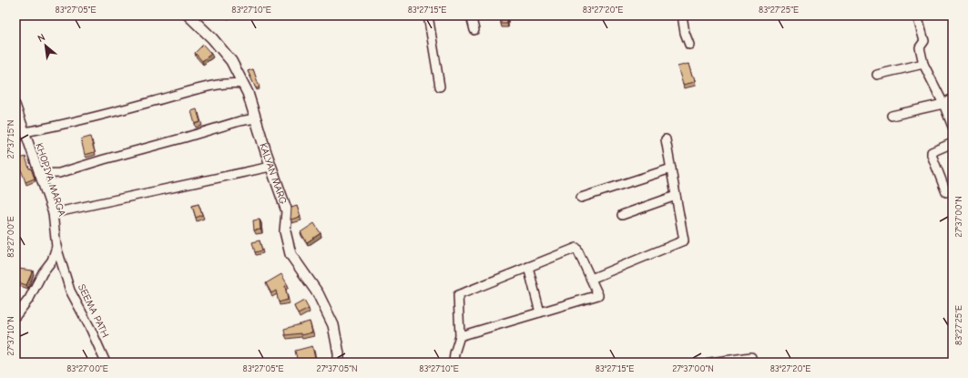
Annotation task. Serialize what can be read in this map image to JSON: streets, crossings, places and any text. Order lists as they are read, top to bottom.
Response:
{
  "streets": {
    "street": ["KALYAN MARG", "KHOPIYA MARGA", "SEEMA PATH"]
  },
  "crossings": [
    ["KHOPIYA MARGA", "SEEMA PATH"]
  ],
  "north": "top left",
  "coordinates": [
    "83°27'05\"E",
    "83°27'10\"E",
    "83°27'15\"E",
    "83°27'20\"E",
    "83°27'25\"E",
    "27°37'15\"N",
    "27°37'00\"N",
    "83°27'00\"E",
    "27°37'10\"N",
    "27°37'05\"N"
  ]
}
